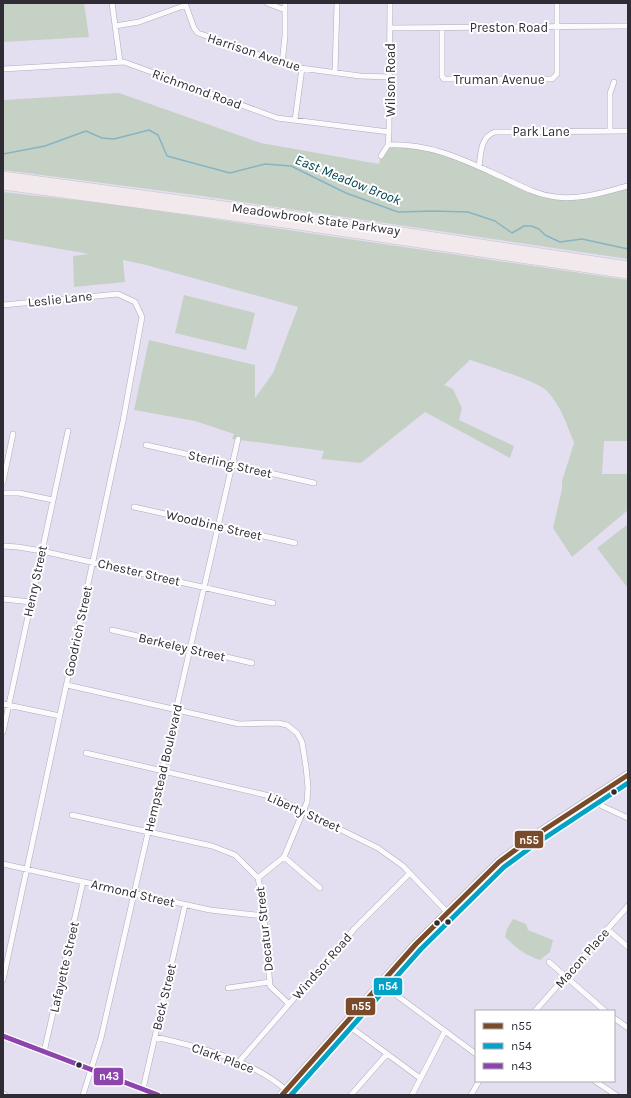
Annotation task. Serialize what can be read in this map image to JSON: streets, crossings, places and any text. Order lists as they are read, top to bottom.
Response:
{
  "streets": {
    "highway": ["Meadowbrook State Parkway"],
    "street": [
      "Preston Road",
      "Harrison Avenue",
      "Truman Avenue",
      "Wilson Road",
      "Richmond Road",
      "Park Lane",
      "Leslie Lane",
      "Sterling Street",
      "Woodbine Street",
      "Chester Street",
      "Henry Street",
      "Goodrich Street",
      "Berkeley Street",
      "Hempstead Boulevard",
      "Liberty Street",
      "Armond Street",
      "Decatur Street",
      "Macon Place",
      "Windsor Road",
      "Lafayette Street",
      "Beck Street",
      "Clark Place"
    ]
  },
  "crossings": [
    ["Preston Road", "Truman Avenue"],
    ["Preston Road", "Wilson Road"],
    ["Harrison Avenue", "Wilson Road"],
    ["Wilson Road", "Richmond Road"],
    ["Leslie Lane", "Goodrich Street"],
    ["Sterling Street", "Hempstead Boulevard"],
    ["Woodbine Street", "Hempstead Boulevard"],
    ["Chester Street", "Henry Street"],
    ["Chester Street", "Goodrich Street"],
    ["Chester Street", "Hempstead Boulevard"],
    ["Goodrich Street", "Armond Street"],
    ["Berkeley Street", "Hempstead Boulevard"],
    ["Hempstead Boulevard", "Liberty Street"],
    ["Hempstead Boulevard", "Armond Street"],
    ["Hempstead Boulevard", "Decatur Street"],
    ["Liberty Street", "Windsor Road"],
    ["Armond Street", "Decatur Street"],
    ["Armond Street", "Lafayette Street"],
    ["Armond Street", "Beck Street"],
    ["Decatur Street", "Windsor Road"],
    ["Windsor Road", "Clark Place"],
    ["Beck Street", "Clark Place"]
  ],
  "water": ["East Meadow Brook"],
  "lines": ["transit line n55", "transit line n54", "transit line n43"],
  "legend": ["n55", "n54", "n43"]
}
